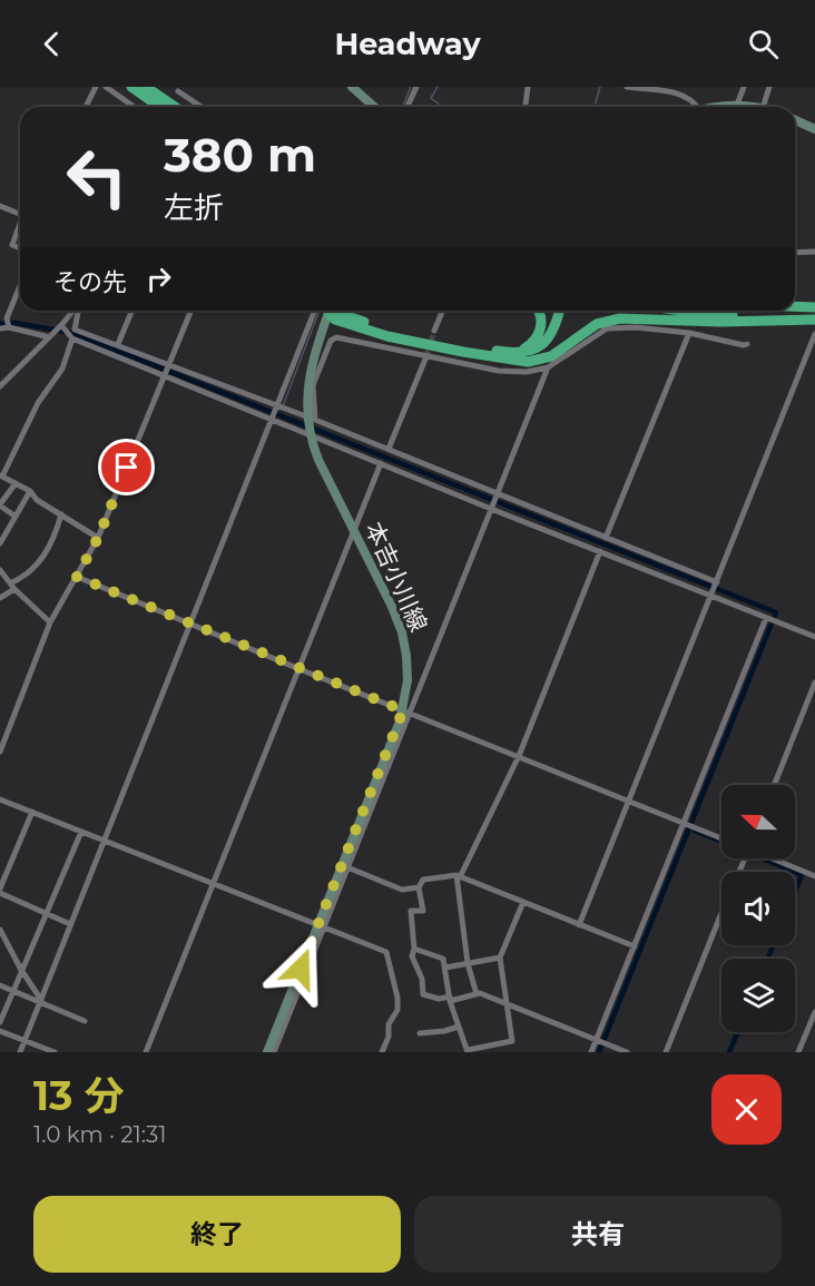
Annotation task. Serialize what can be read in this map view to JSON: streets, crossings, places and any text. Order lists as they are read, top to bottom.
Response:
{
  "streets": {
    "main road": ["本吉小川線"]
  },
  "north": "left",
  "page": {
    "header": "Headway",
    "turn": ["380 m", "左折"],
    "then": "その先",
    "heading": ["13 分", "1.0 km · 21:31"],
    "buttons": ["終了", "共有"]
  }
}
